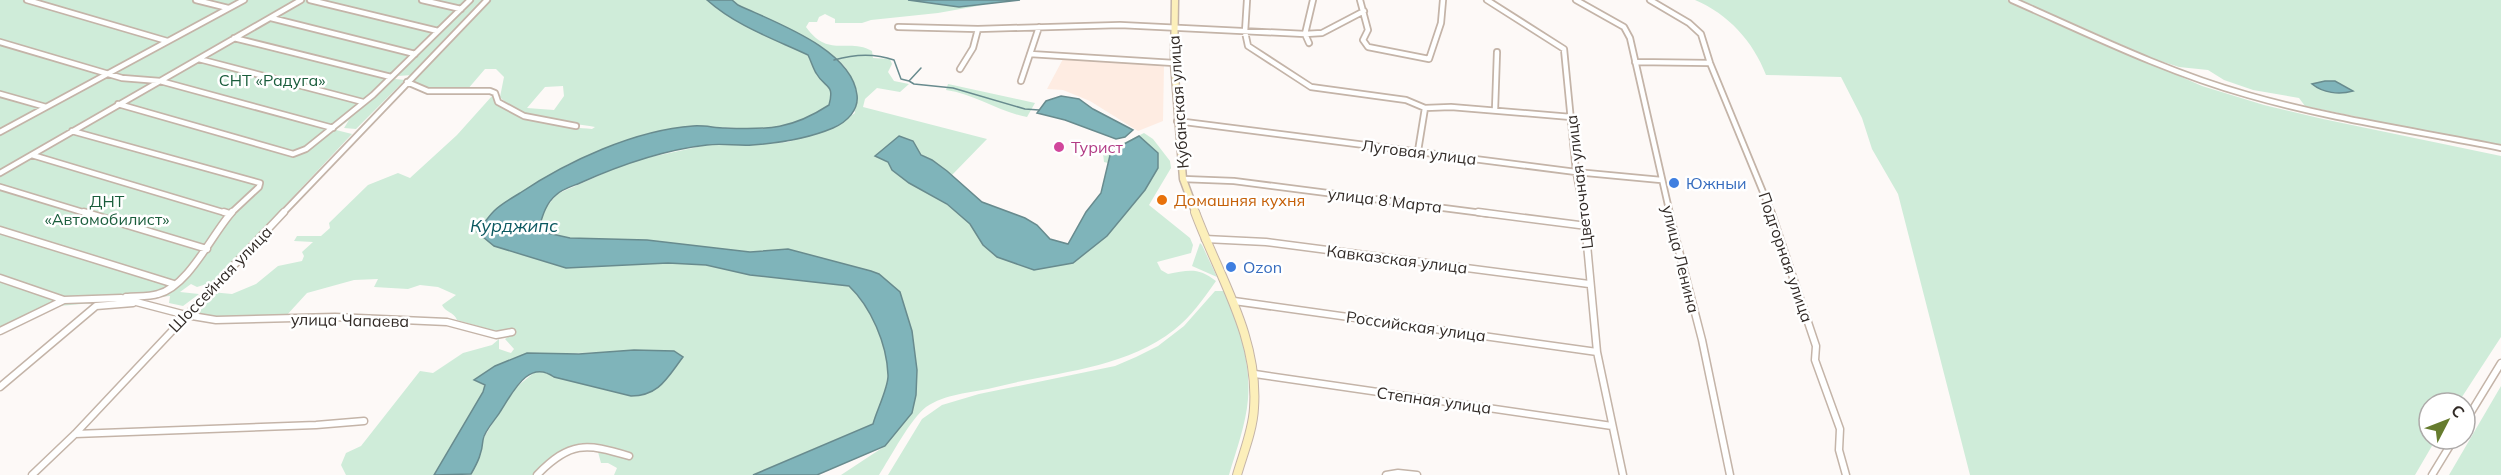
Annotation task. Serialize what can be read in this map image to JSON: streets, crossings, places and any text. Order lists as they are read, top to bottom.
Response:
{
  "streets": {
    "main road": ["Кубанская улица"],
    "street": [
      "Луговая улица",
      "Цветочная улица",
      "улица 8 Марта",
      "Подгорная улица",
      "Кавказская улица",
      "улица Ленина",
      "Шоссейная улица",
      "улица Чапаева",
      "Российская улица",
      "Степная улица"
    ]
  },
  "crossings": [
    ["Кубанская улица", "Луговая улица"],
    ["Кубанская улица", "улица 8 Марта"],
    ["Кубанская улица", "Кавказская улица"],
    ["Кубанская улица", "Российская улица"],
    ["Кубанская улица", "Степная улица"],
    ["Луговая улица", "Цветочная улица"],
    ["Луговая улица", "улица Ленина"],
    ["Цветочная улица", "улица 8 Марта"],
    ["Цветочная улица", "Кавказская улица"],
    ["Цветочная улица", "Российская улица"],
    ["Цветочная улица", "Степная улица"],
    ["Шоссейная улица", "улица Чапаева"]
  ],
  "water": ["Курджипс"],
  "parks": ["СНТ «Радуга»", "ДНТ «Автомобилист»"],
  "places": [
    "Турист",
    "Южныи",
    "Домашняя кухня",
    "Ozon"
  ],
  "north": "top right"
}
